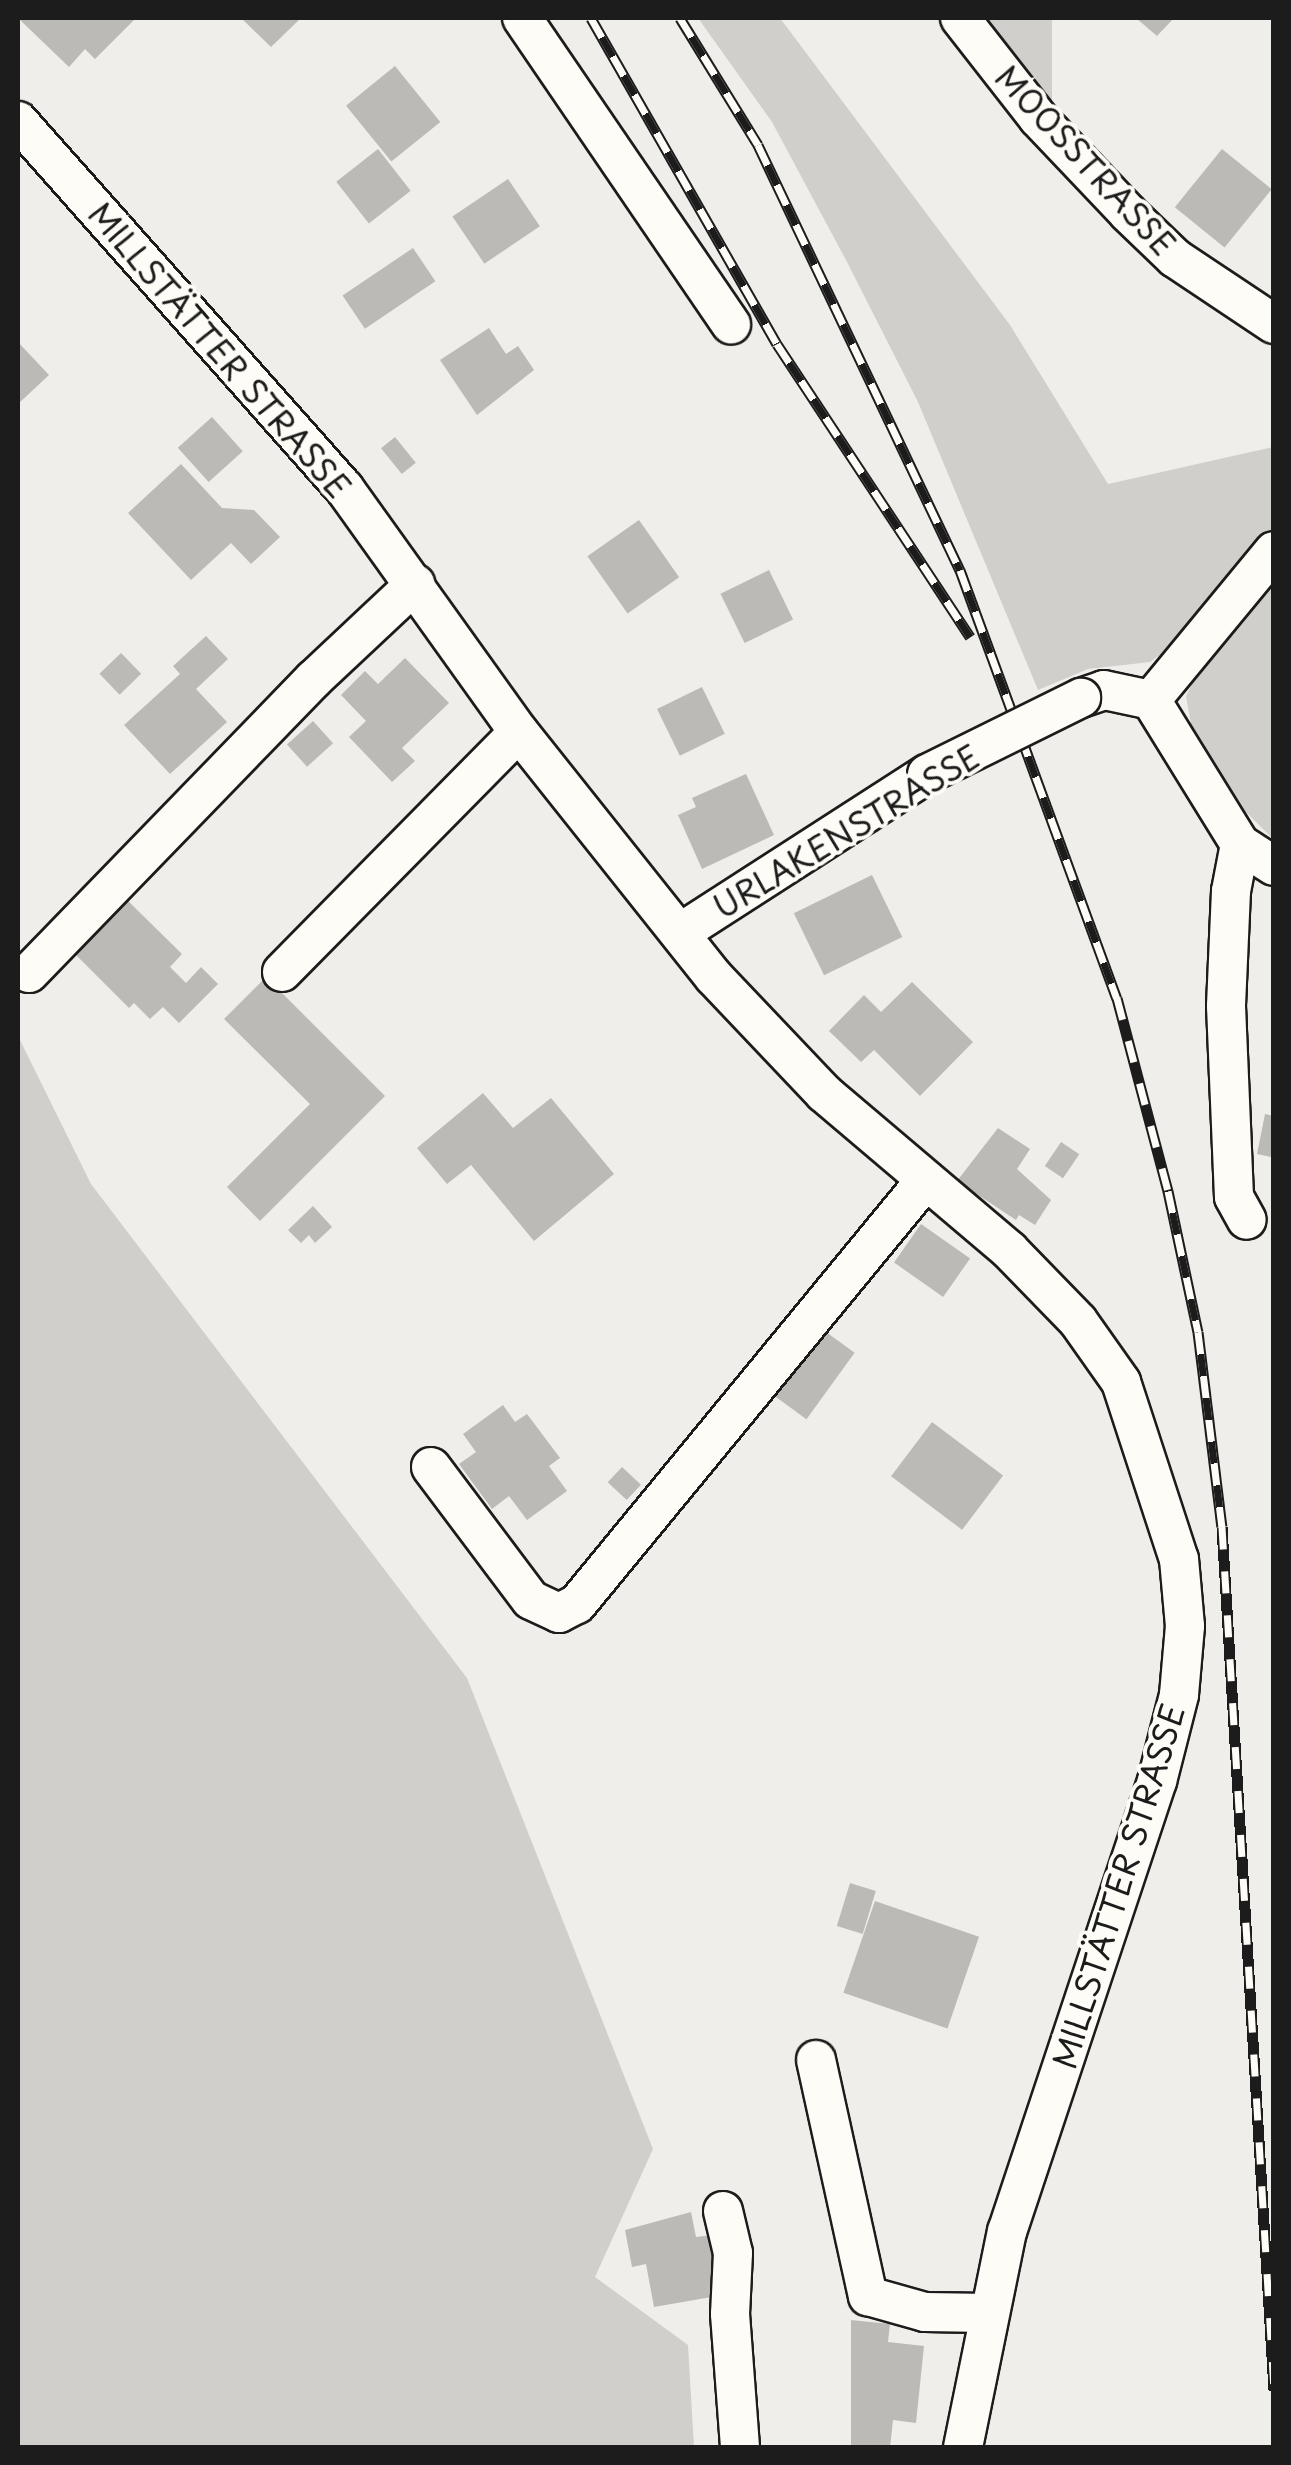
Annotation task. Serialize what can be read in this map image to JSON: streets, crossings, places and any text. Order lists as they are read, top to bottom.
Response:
{
  "streets": {
    "street": ["MOOSSTRASSE", "MILLSTÄTTER STRASSE", "URLAKENSTRASSE"]
  },
  "crossings": [
    ["MILLSTÄTTER STRASSE", "URLAKENSTRASSE"]
  ]
}
